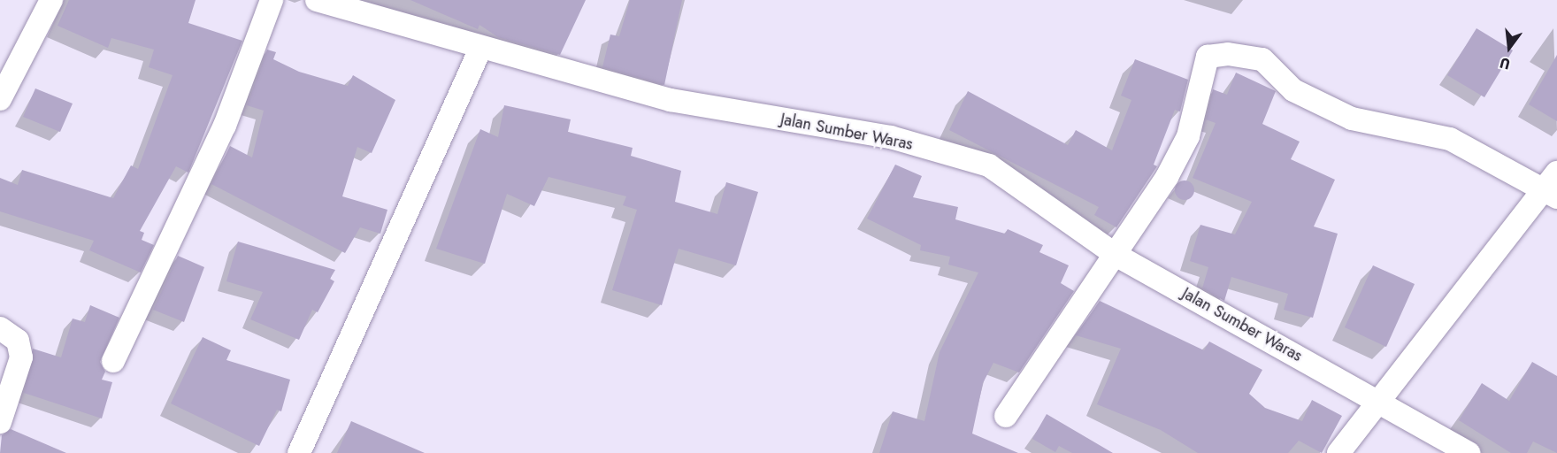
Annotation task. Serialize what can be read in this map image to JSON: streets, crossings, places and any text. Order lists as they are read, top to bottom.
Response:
{
  "streets": {
    "street": ["Jalan Sumber Waras"]
  },
  "north": "bottom"
}
